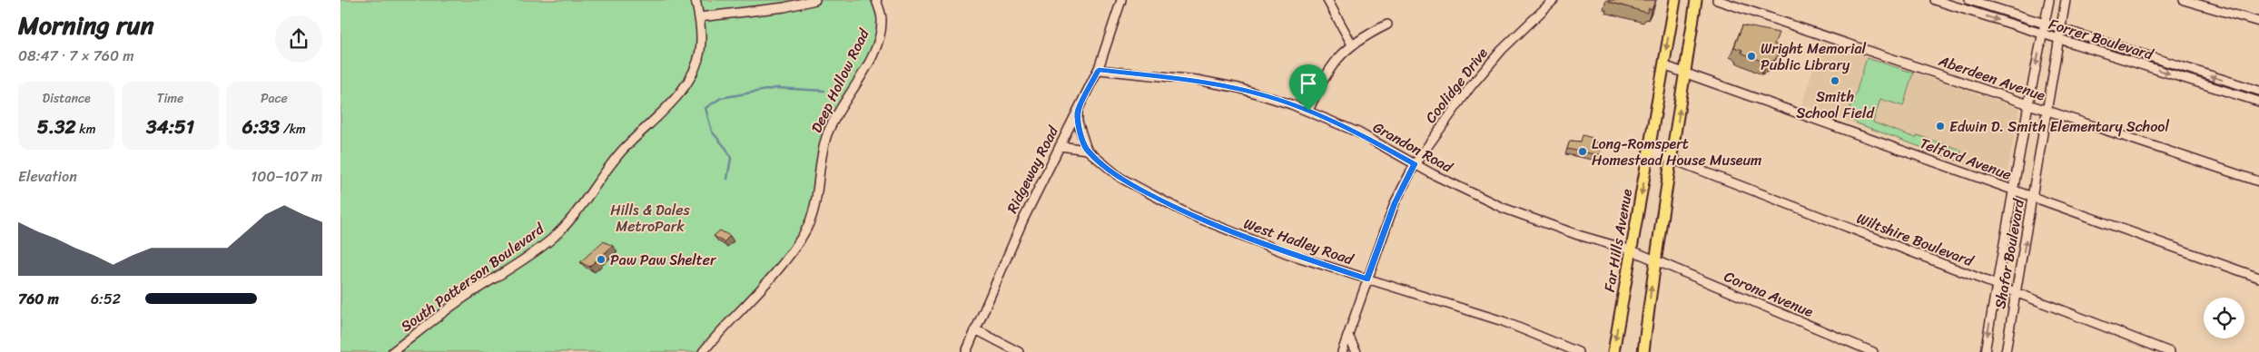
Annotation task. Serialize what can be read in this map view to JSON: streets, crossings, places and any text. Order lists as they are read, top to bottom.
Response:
{
  "streets": {
    "main road": ["Far Hills Avenue"],
    "street": [
      "Forrer Boulevard",
      "Aberdeen Avenue",
      "Deep Hollow Road",
      "Coolidge Drive",
      "Grandon Road",
      "Telford Avenue",
      "Ridgeway Road",
      "Wiltshire Boulevard",
      "West Hadley Road",
      "Shafor Boulevard",
      "South Patterson Boulevard",
      "Corona Avenue"
    ]
  },
  "crossings": [
    ["Forrer Boulevard", "Shafor Boulevard"],
    ["Aberdeen Avenue", "Shafor Boulevard"],
    ["Coolidge Drive", "Grandon Road"],
    ["Coolidge Drive", "West Hadley Road"],
    ["Grandon Road", "Ridgeway Road"],
    ["Grandon Road", "Far Hills Avenue"],
    ["Grandon Road", "Corona Avenue"],
    ["Telford Avenue", "Far Hills Avenue"],
    ["Telford Avenue", "Shafor Boulevard"],
    ["Wiltshire Boulevard", "Far Hills Avenue"],
    ["Wiltshire Boulevard", "Shafor Boulevard"]
  ],
  "parks": ["Hills & Dales MetroPark"],
  "places": [
    "Wright Memorial Public Library",
    "Smith School Field",
    "Edwin D. Smith Elementary School",
    "Long-Romspert Homestead House Museum",
    "Paw Paw Shelter"
  ],
  "page": {
    "heading": ["Morning run", "08:47 · 7 × 760 m"],
    "stats": [
      ["Distance", "5.32 km"],
      ["Time", "34:51"],
      ["Pace", "6:33 /km"]
    ],
    "chart": ["Elevation", "100–107 m"],
    "list": [
      {
        "name": "760 m",
        "note": "6:52"
      }
    ]
  }
}
